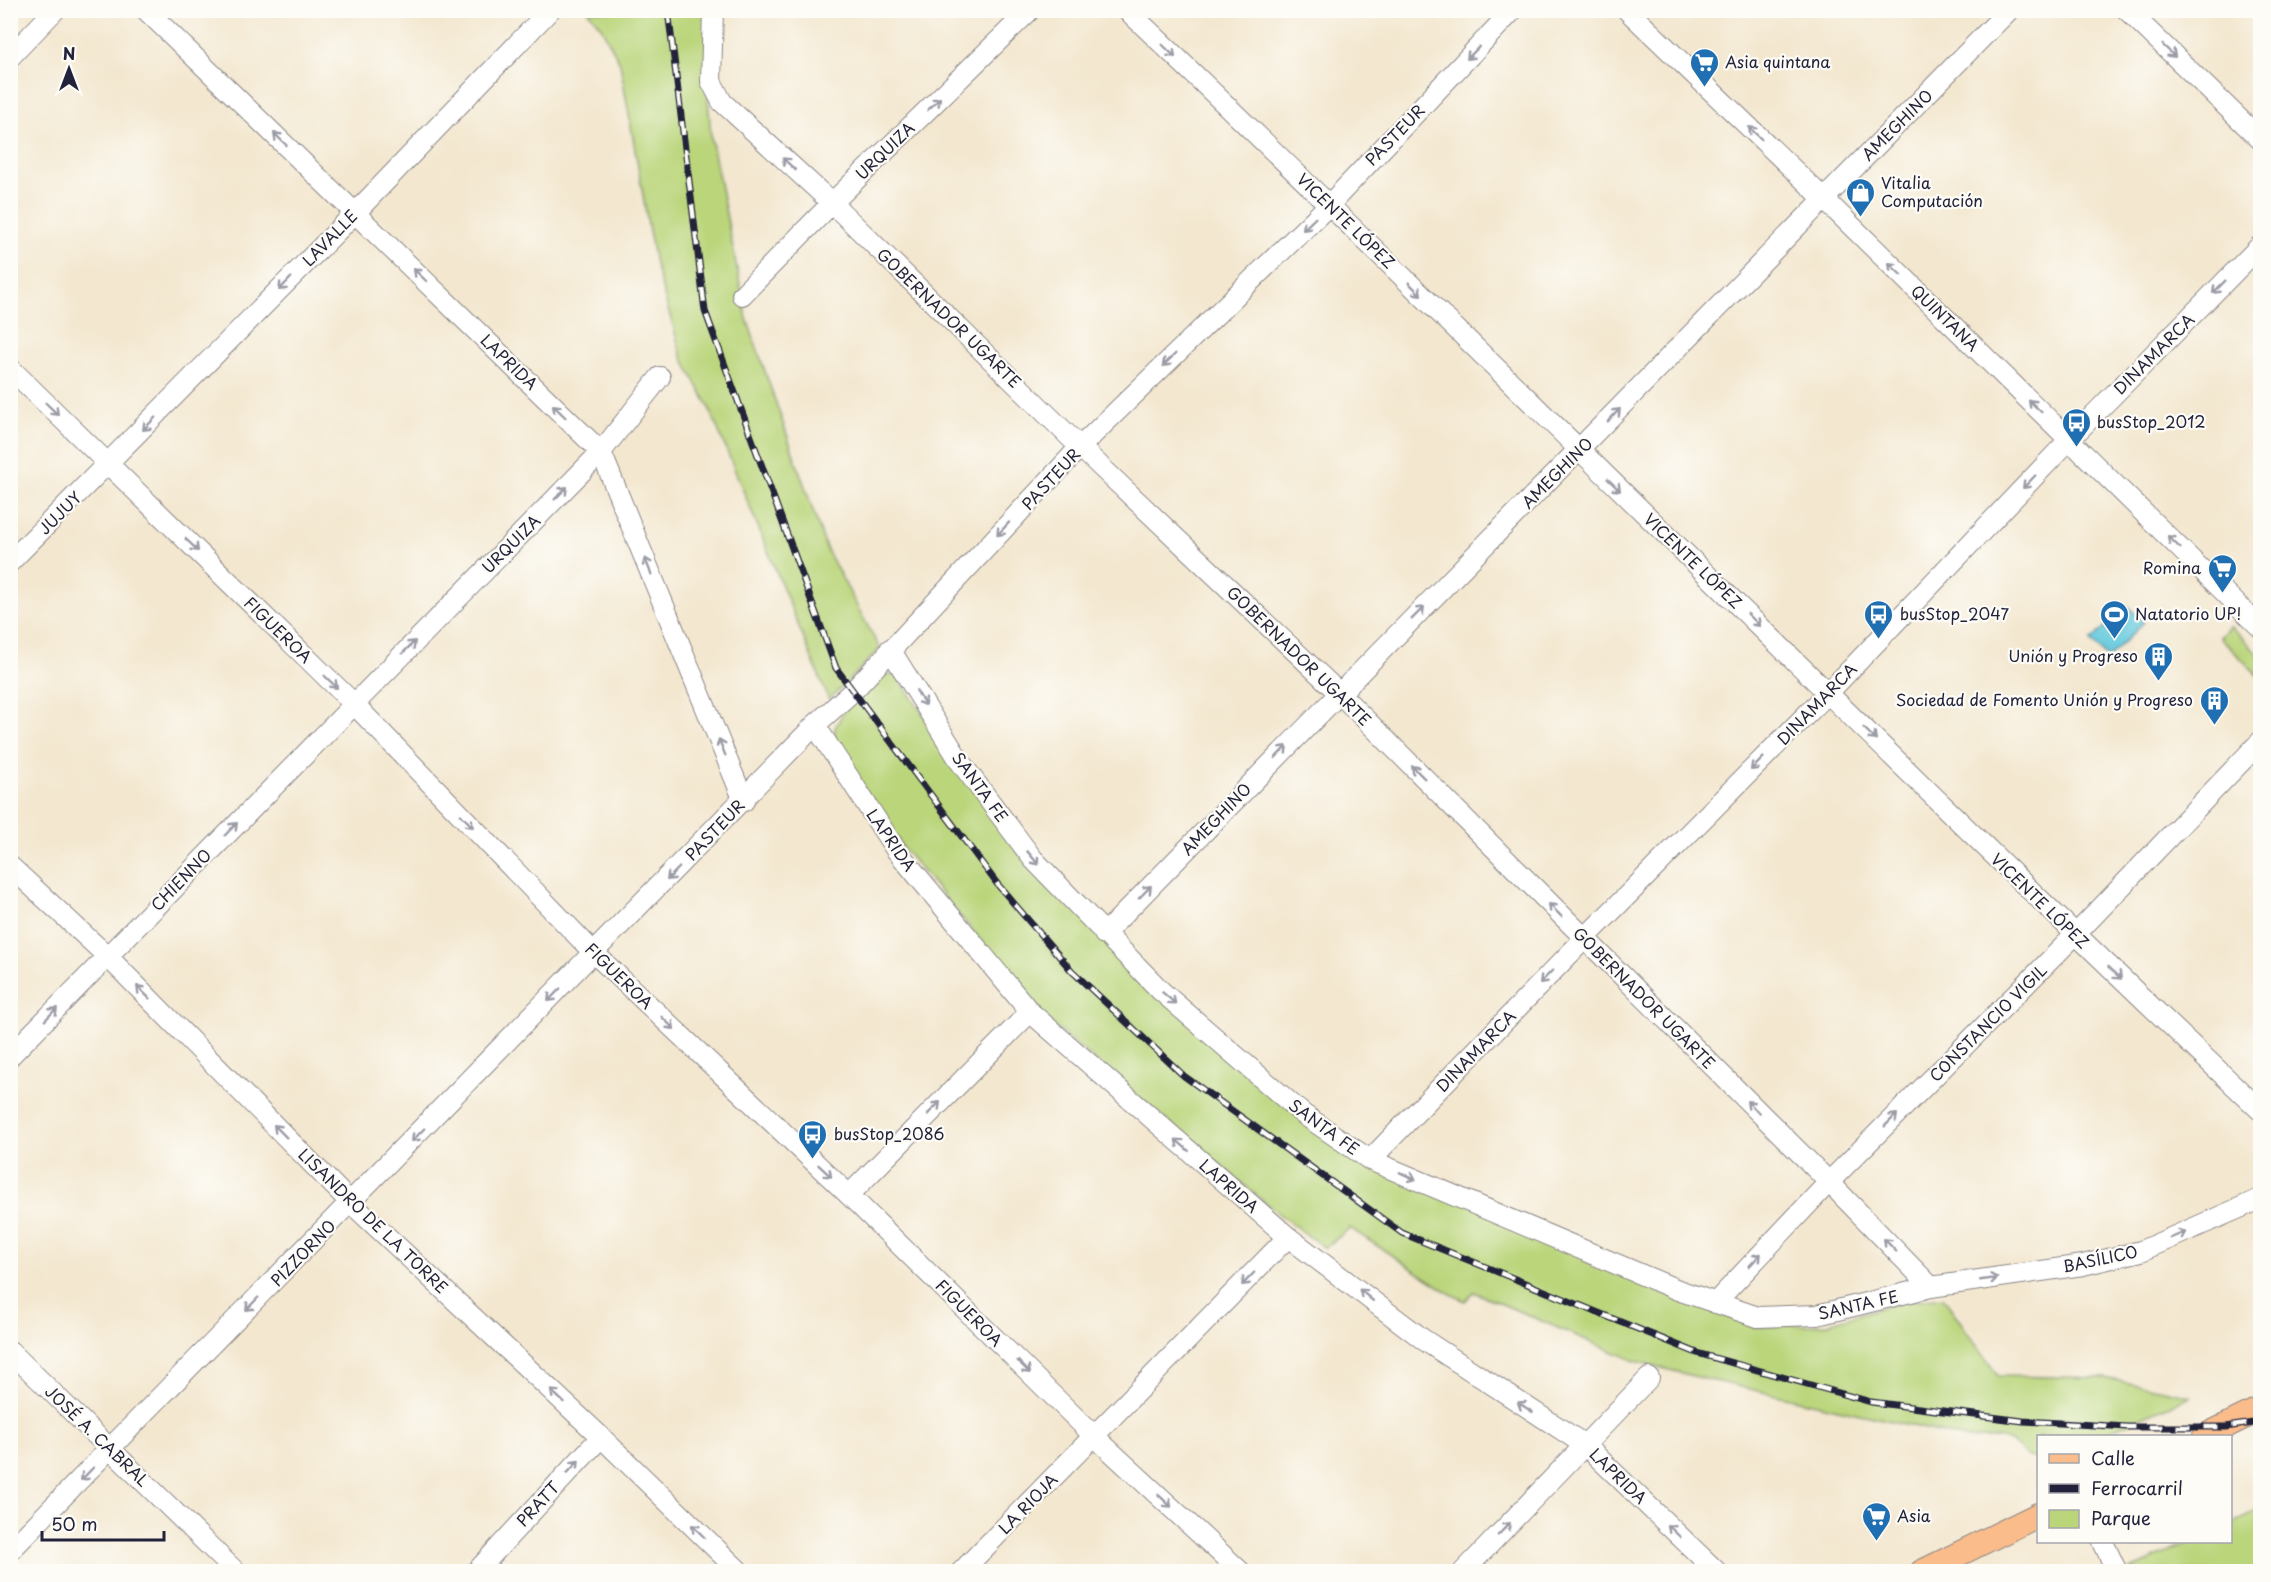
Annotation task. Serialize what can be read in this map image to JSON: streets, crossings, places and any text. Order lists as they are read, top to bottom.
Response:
{
  "streets": {
    "street": [
      "AMEGHINO",
      "PASTEUR",
      "URQUIZA",
      "VICENTE LÓPEZ",
      "LAVALLE",
      "GOBERNADOR UGARTE",
      "QUINTANA",
      "DINAMARCA",
      "LAPRIDA",
      "JUJUY",
      "FIGUEROA",
      "SANTA FE",
      "CHIENNO",
      "CONSTANCIO VIGIL",
      "LISANDRO DE LA TORRE",
      "PIZZORNO",
      "BASÍLICO",
      "JOSÉ A. CABRAL",
      "PRATT",
      "LA RIOJA"
    ]
  },
  "crossings": [
    ["AMEGHINO", "VICENTE LÓPEZ"],
    ["AMEGHINO", "GOBERNADOR UGARTE"],
    ["AMEGHINO", "QUINTANA"],
    ["AMEGHINO", "SANTA FE"],
    ["PASTEUR", "VICENTE LÓPEZ"],
    ["PASTEUR", "GOBERNADOR UGARTE"],
    ["PASTEUR", "LAPRIDA"],
    ["PASTEUR", "FIGUEROA"],
    ["PASTEUR", "SANTA FE"],
    ["PASTEUR", "PIZZORNO"],
    ["URQUIZA", "GOBERNADOR UGARTE"],
    ["URQUIZA", "LAPRIDA"],
    ["URQUIZA", "FIGUEROA"],
    ["URQUIZA", "CHIENNO"],
    ["VICENTE LÓPEZ", "DINAMARCA"],
    ["VICENTE LÓPEZ", "CONSTANCIO VIGIL"],
    ["LAVALLE", "LAPRIDA"],
    ["LAVALLE", "JUJUY"],
    ["LAVALLE", "FIGUEROA"],
    ["GOBERNADOR UGARTE", "DINAMARCA"],
    ["GOBERNADOR UGARTE", "SANTA FE"],
    ["GOBERNADOR UGARTE", "CONSTANCIO VIGIL"],
    ["GOBERNADOR UGARTE", "BASÍLICO"],
    ["QUINTANA", "DINAMARCA"],
    ["DINAMARCA", "SANTA FE"],
    ["JUJUY", "FIGUEROA"],
    ["FIGUEROA", "CHIENNO"],
    ["FIGUEROA", "PIZZORNO"],
    ["FIGUEROA", "LA RIOJA"],
    ["SANTA FE", "CONSTANCIO VIGIL"],
    ["SANTA FE", "BASÍLICO"],
    ["CHIENNO", "LISANDRO DE LA TORRE"],
    ["LISANDRO DE LA TORRE", "PIZZORNO"],
    ["LISANDRO DE LA TORRE", "PRATT"],
    ["PIZZORNO", "JOSÉ A. CABRAL"]
  ],
  "one_way": [
    "AMEGHINO",
    "PASTEUR",
    "URQUIZA",
    "VICENTE LÓPEZ",
    "LAVALLE",
    "GOBERNADOR UGARTE",
    "QUINTANA",
    "DINAMARCA",
    "LAPRIDA",
    "FIGUEROA",
    "SANTA FE",
    "CHIENNO",
    "CONSTANCIO VIGIL",
    "LISANDRO DE LA TORRE",
    "PIZZORNO",
    "BASÍLICO",
    "PRATT"
  ],
  "places": {
    "supermarket": ["Asia quintana", "Romina", "Asia"],
    "shop": ["Vitalia Computación"],
    "bus stop": ["busStop_2012", "busStop_2047", "busStop_2086"],
    "sports": ["Natatorio UP!"],
    "building": ["Unión y Progreso", "Sociedad de Fomento Unión y Progreso"]
  },
  "legend": ["Calle", "Ferrocarril", "Parque"],
  "scale_bar": "50 m",
  "north": "top"
}
